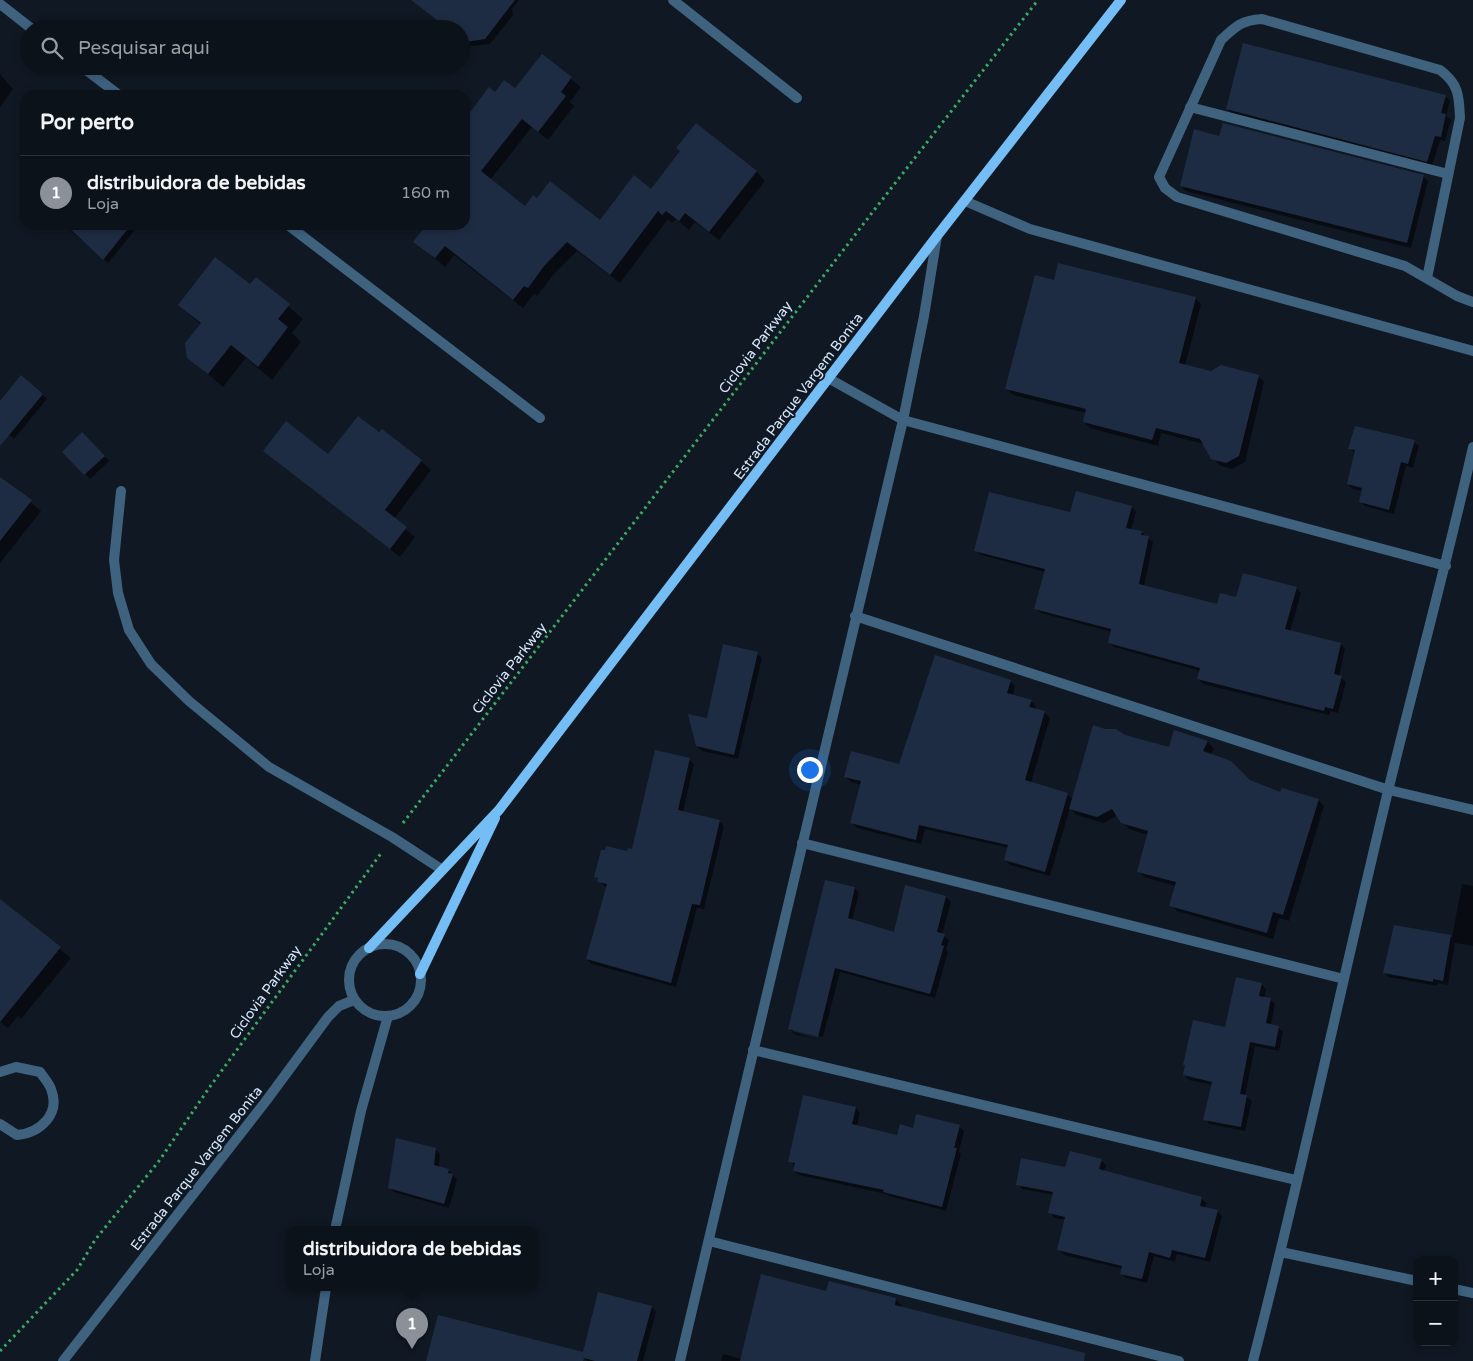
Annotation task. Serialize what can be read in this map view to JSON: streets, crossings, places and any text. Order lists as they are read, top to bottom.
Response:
{
  "streets": {
    "main road": ["Estrada Parque Vargem Bonita"],
    "path": ["Ciclovia Parkway"]
  },
  "page": {
    "search": "Pesquisar aqui",
    "heading": "Por perto",
    "list": [
      {
        "mark": "1",
        "name": "distribuidora de bebidas",
        "note": "Loja",
        "value": "160 m"
      }
    ],
    "popup": ["distribuidora de bebidas", "Loja"],
    "map_buttons": ["+", "−"],
    "pins": "1"
  }
}
